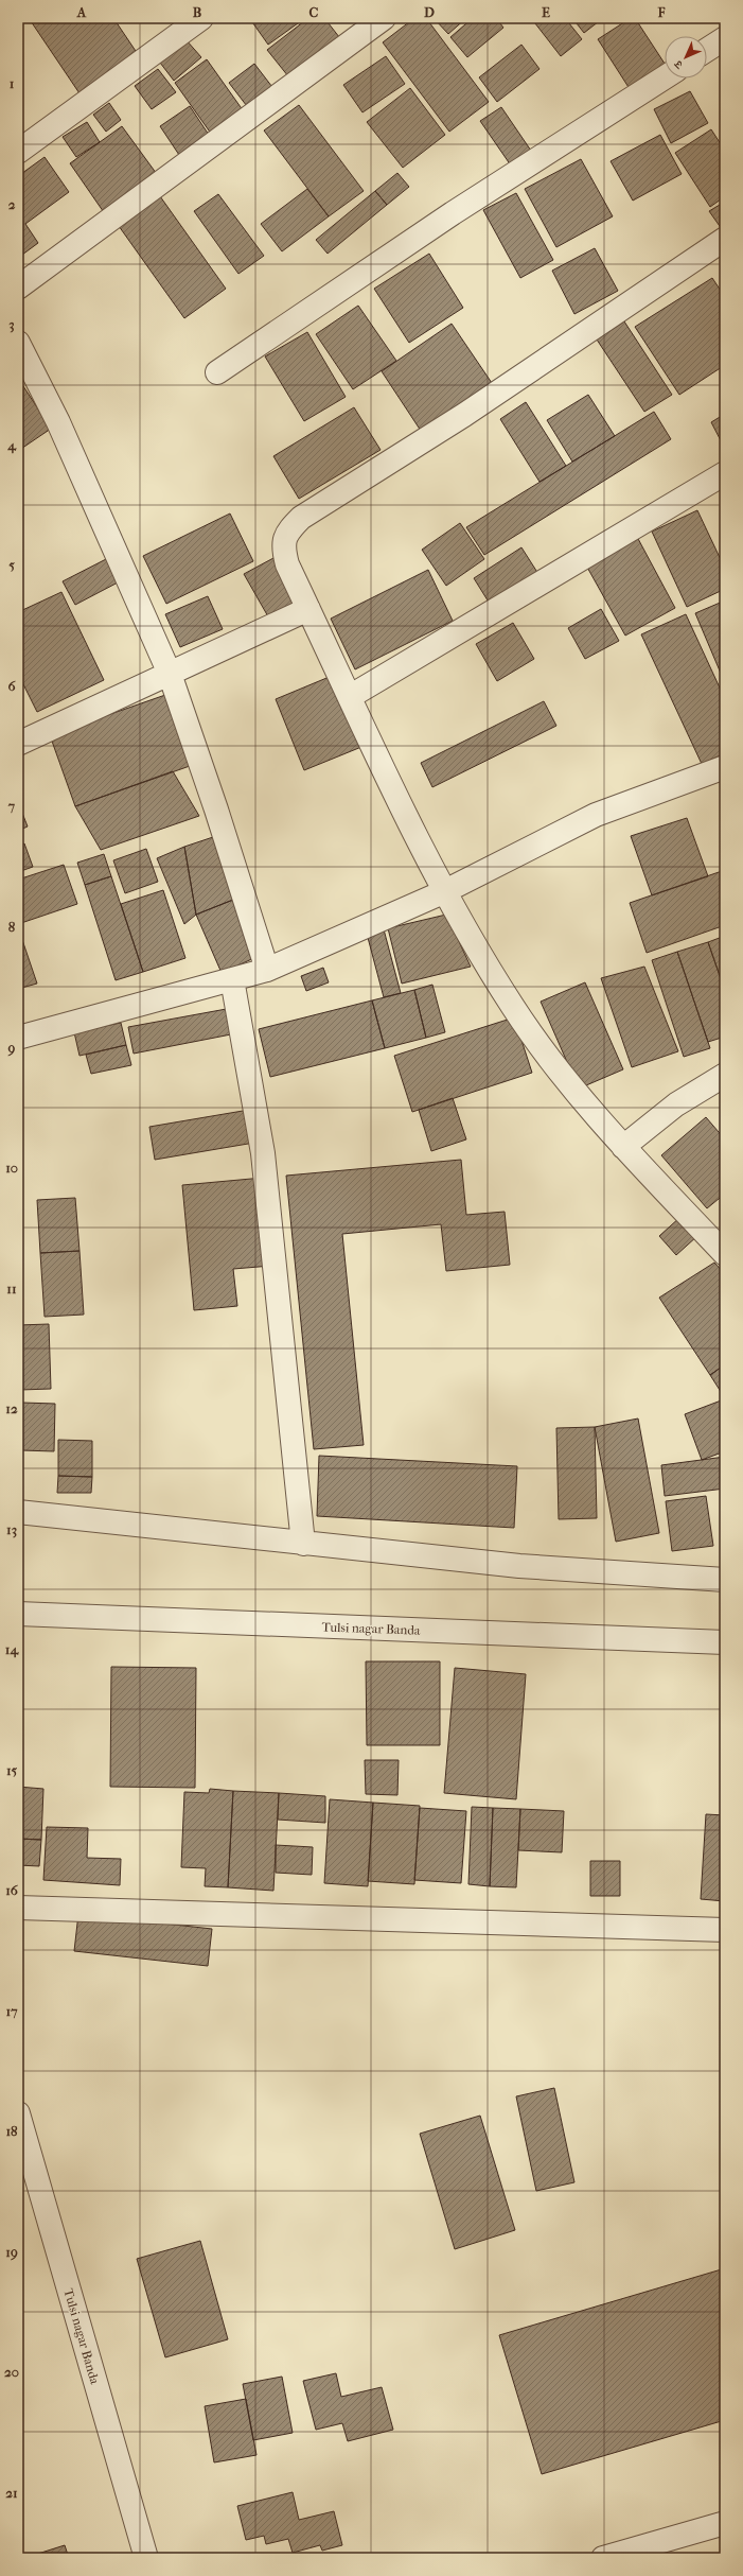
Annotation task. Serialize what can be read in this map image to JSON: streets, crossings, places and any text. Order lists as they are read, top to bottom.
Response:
{
  "streets": {
    "street": ["Tulsi nagar Banda"]
  },
  "north": "bottom left",
  "grid": {
    "columns": [
      "A",
      "B",
      "C",
      "D",
      "E",
      "F"
    ],
    "rows": [
      "1",
      "2",
      "3",
      "4",
      "5",
      "6",
      "7",
      "8",
      "9",
      "10",
      "11",
      "12",
      "13",
      "14",
      "15",
      "16",
      "17",
      "18",
      "19",
      "20",
      "21"
    ]
  }
}
